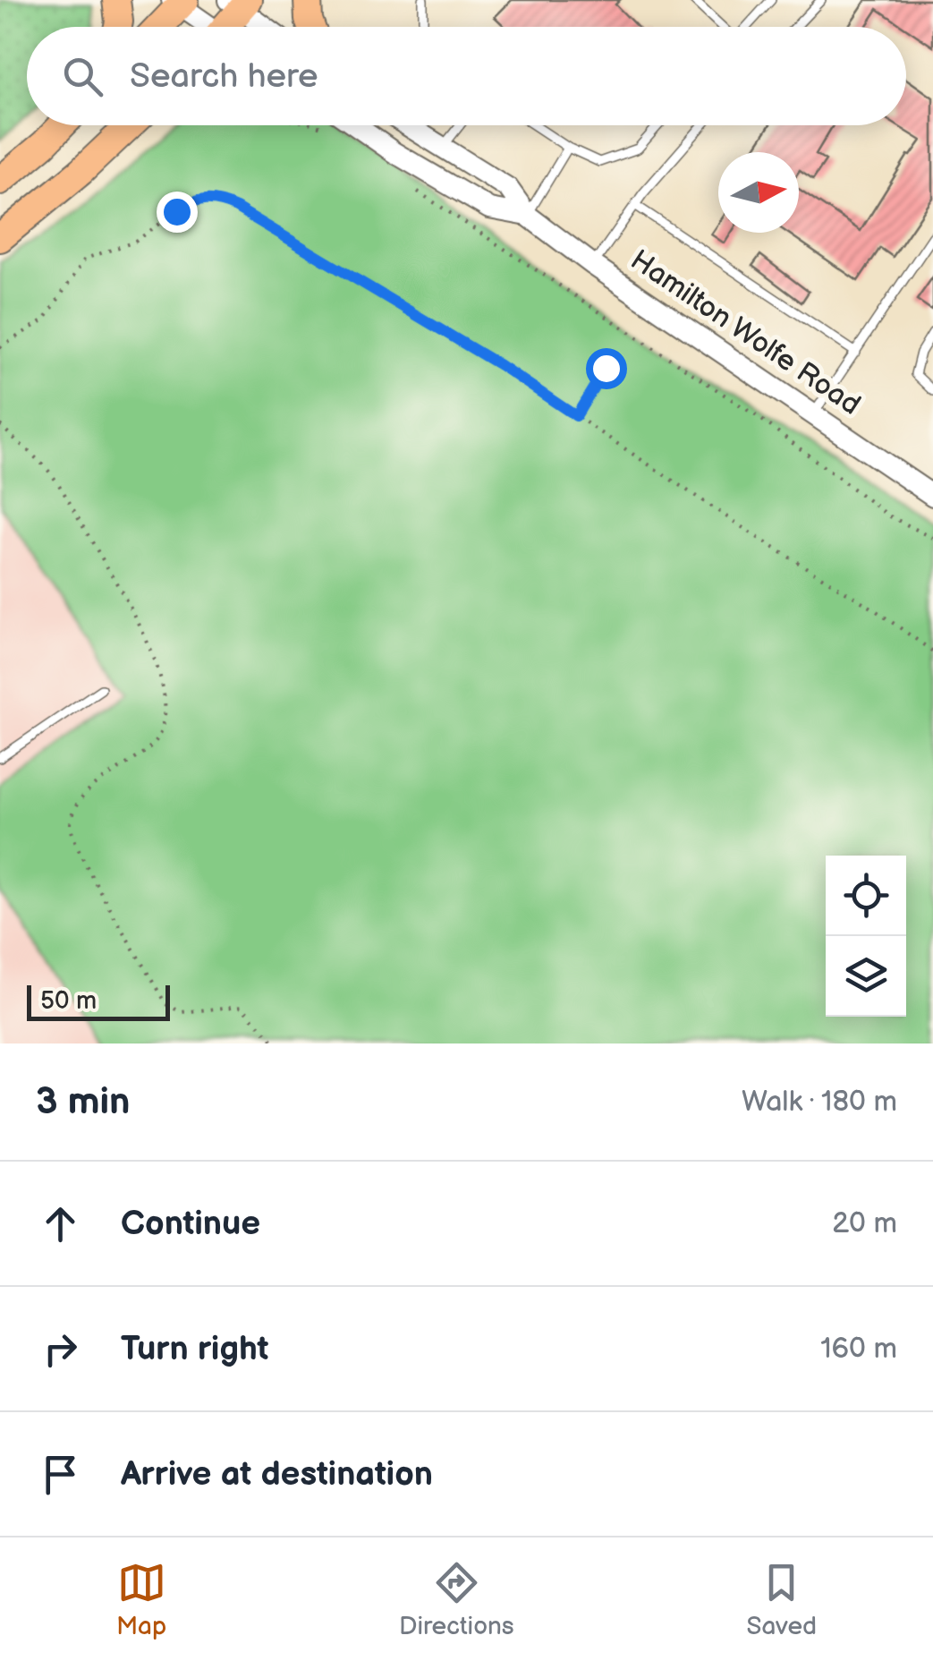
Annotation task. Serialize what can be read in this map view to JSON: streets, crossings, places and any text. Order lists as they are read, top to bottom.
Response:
{
  "streets": {
    "street": ["Hamilton Wolfe Road"]
  },
  "scale_bar": "50 m",
  "north": "right",
  "page": {
    "search": "Search here",
    "scale": "50 m",
    "heading": ["3 min", "Walk · 180 m"],
    "list": [
      ["Continue", "20 m"],
      ["Turn right", "160 m"],
      "Arrive at destination"
    ],
    "nav": ["Map", "Directions", "Saved"]
  }
}
